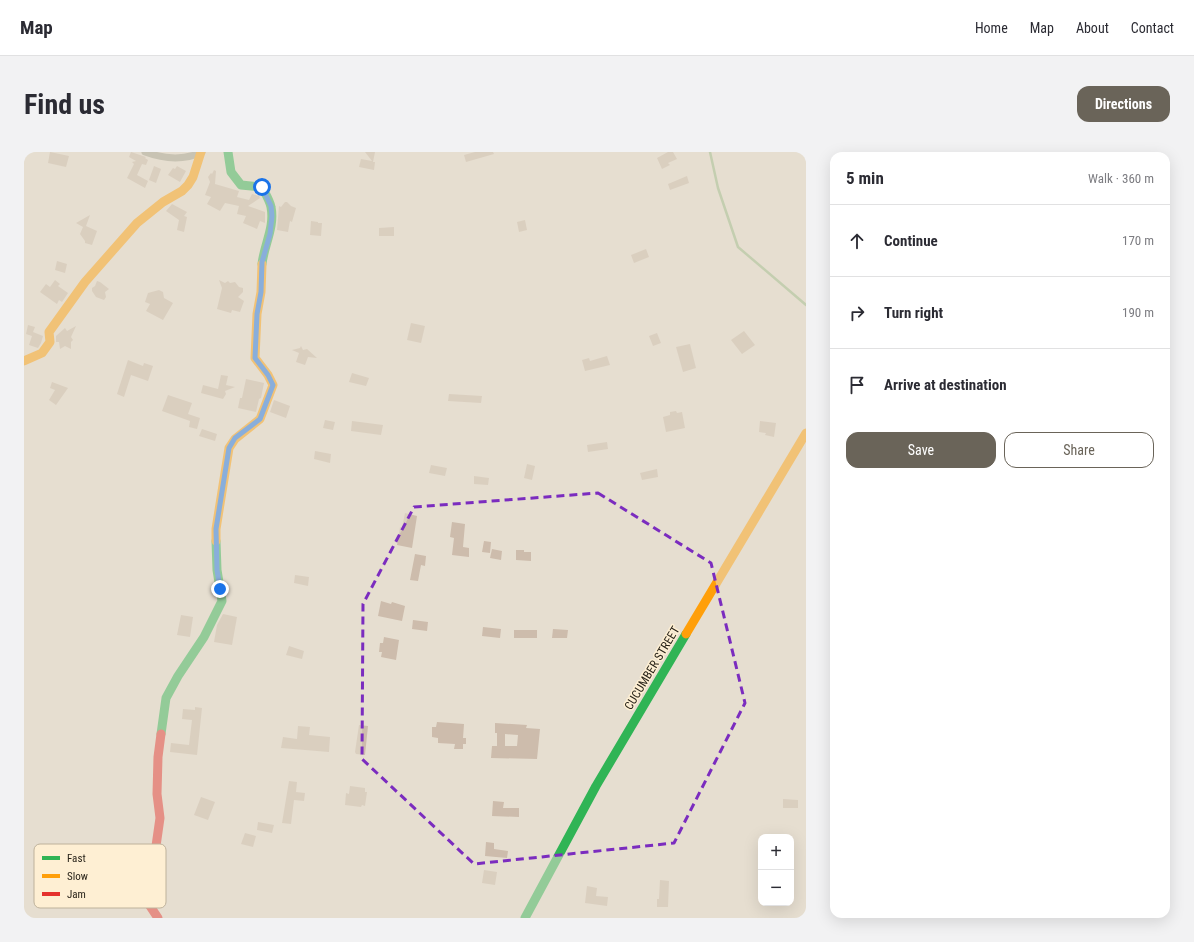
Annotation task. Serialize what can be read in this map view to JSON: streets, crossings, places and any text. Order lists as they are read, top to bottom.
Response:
{
  "streets": {
    "street": ["CUCUMBER STREET"]
  },
  "legend": ["Fast", "Slow", "Jam"],
  "page": {
    "header": "Map",
    "nav": [
      "Home",
      "Map",
      "About",
      "Contact"
    ],
    "buttons": [
      "Directions",
      ["Save", "Share"]
    ],
    "title": "Find us",
    "heading": ["5 min", "Walk · 360 m"],
    "list": [
      ["Continue", "170 m"],
      ["Turn right", "190 m"],
      "Arrive at destination"
    ],
    "map_buttons": ["+", "−"]
  }
}
